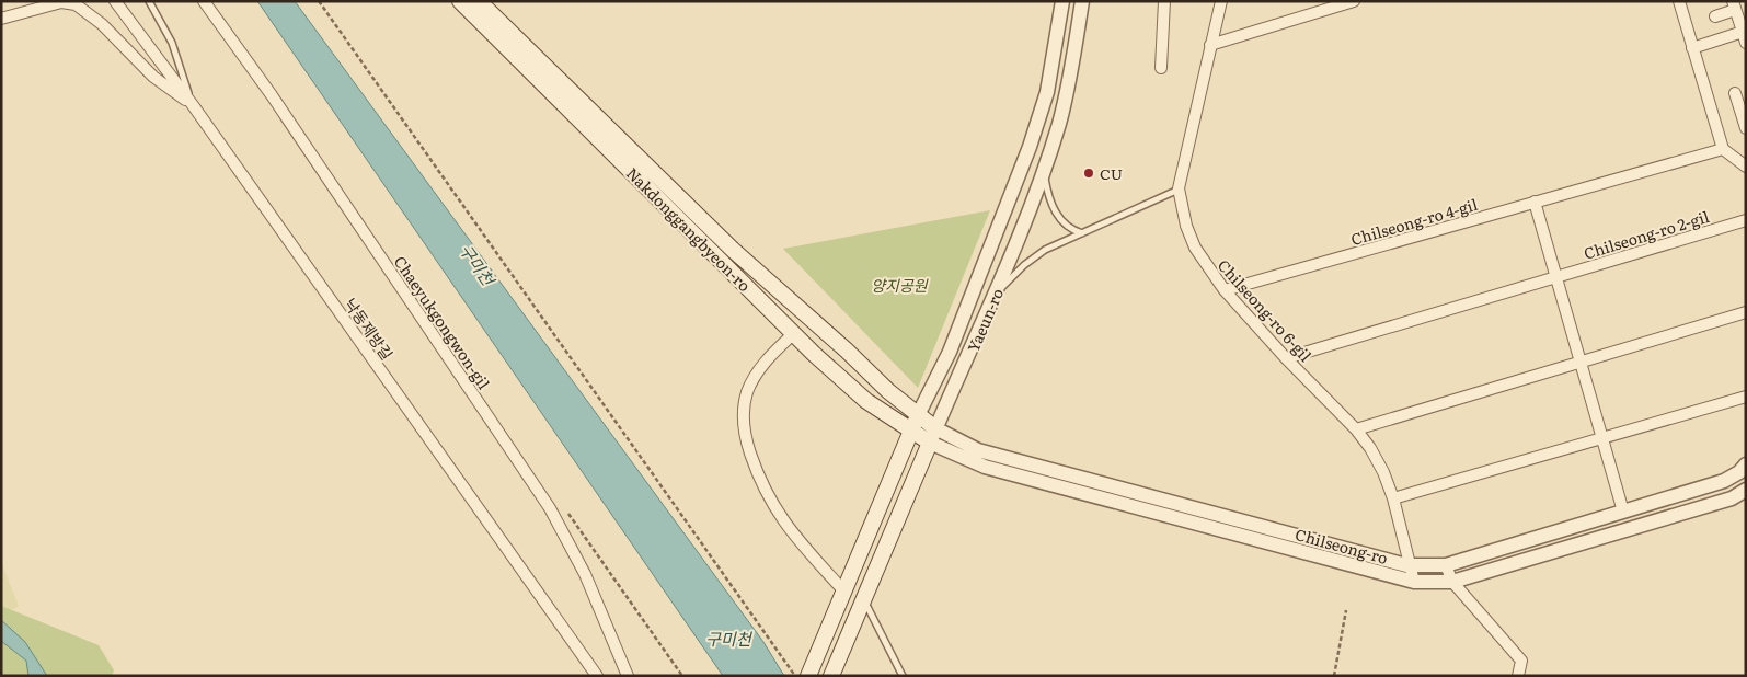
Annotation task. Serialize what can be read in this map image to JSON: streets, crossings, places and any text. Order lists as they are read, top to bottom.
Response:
{
  "streets": {
    "main road": ["Nakdonggangbyeon-ro", "Yaeun-ro"],
    "street": [
      "Chilseong-ro 4-gil",
      "Chilseong-ro 2-gil",
      "Chilseong-ro 6-gil",
      "Chaeyukgongwon-gil",
      "낙동제방길",
      "Chilseong-ro"
    ]
  },
  "crossings": [
    ["Chilseong-ro 4-gil", "Chilseong-ro 6-gil"],
    ["Nakdonggangbyeon-ro", "Yaeun-ro"],
    ["Nakdonggangbyeon-ro", "Chilseong-ro"],
    ["Chilseong-ro 6-gil", "Chilseong-ro"],
    ["Yaeun-ro", "Chilseong-ro"]
  ],
  "water": ["구미천"],
  "parks": ["양지공원"],
  "places": ["CU"]
}
